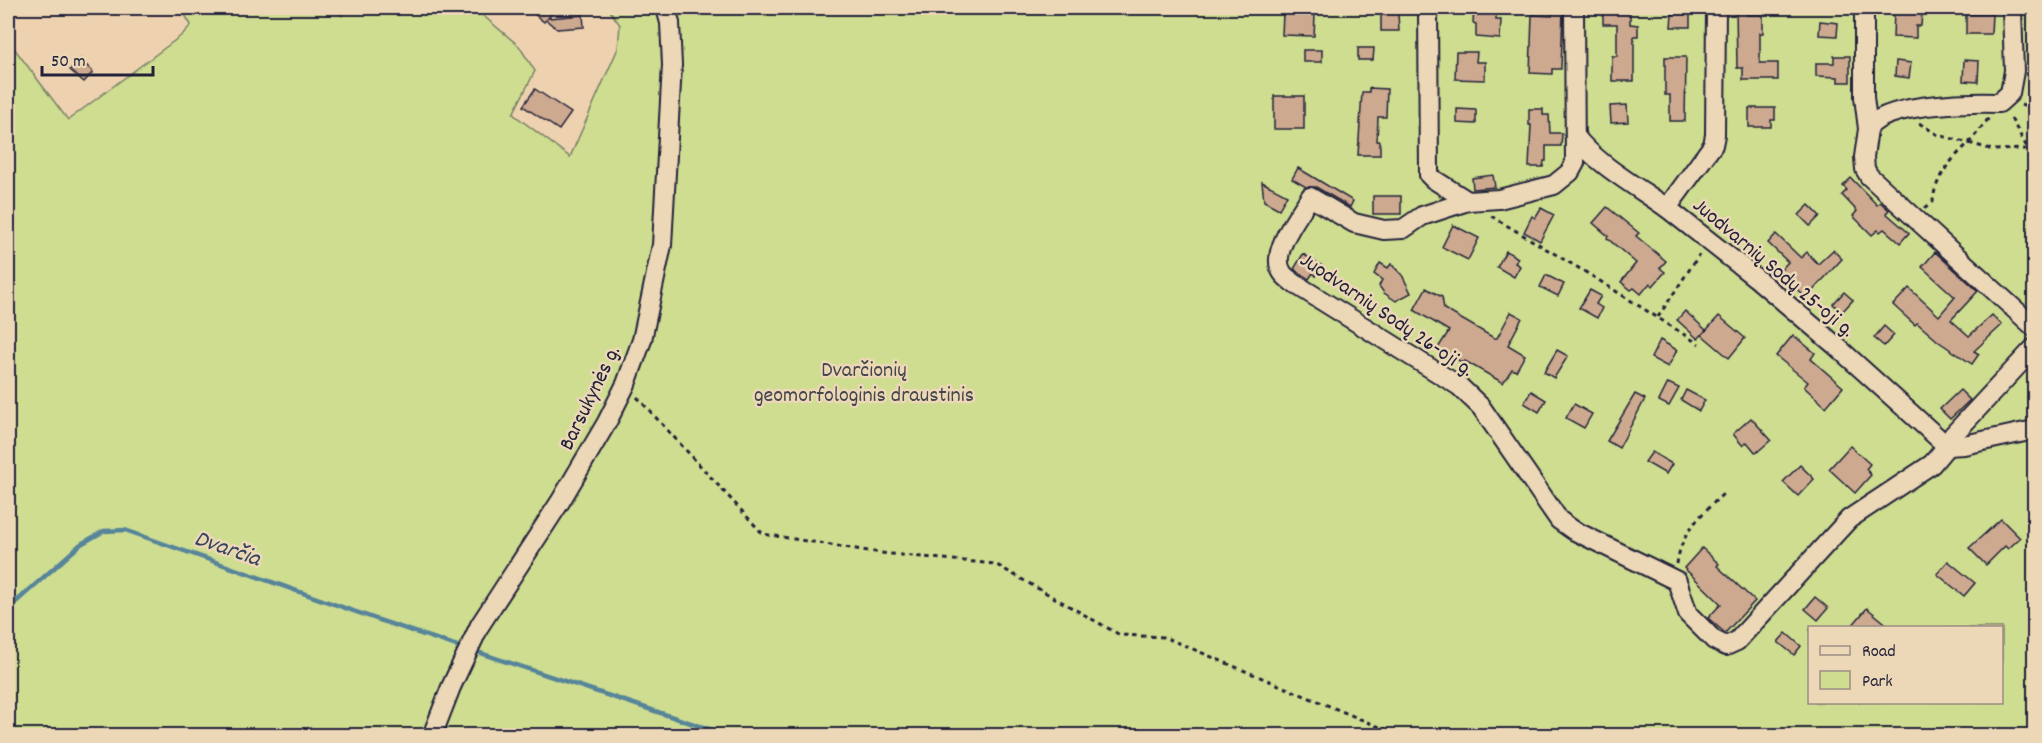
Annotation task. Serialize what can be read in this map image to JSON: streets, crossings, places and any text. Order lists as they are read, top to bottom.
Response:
{
  "streets": {
    "street": ["Juodvarnių Sodų 25-oji g.", "Juodvarnių Sodų 26-oji g.", "Barsukynės g."]
  },
  "water": ["Dvarčia"],
  "parks": ["Dvarčionių geomorfologinis draustinis"],
  "legend": ["Road", "Park"],
  "scale_bar": "50 m"
}
